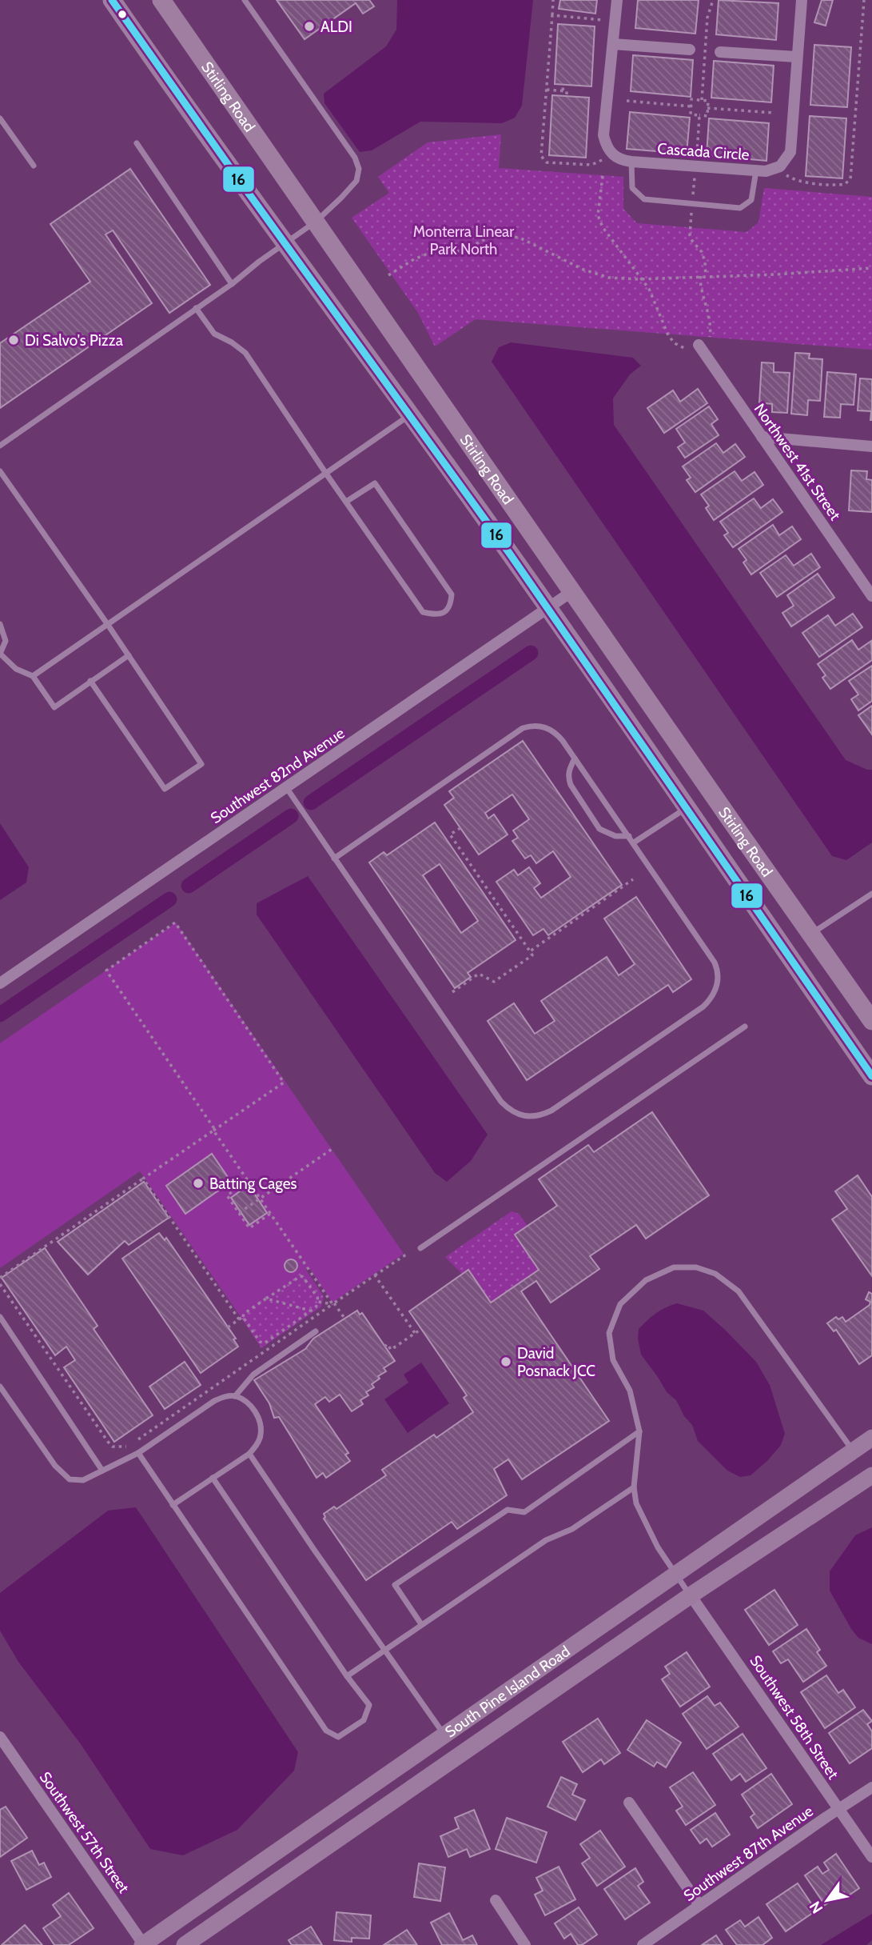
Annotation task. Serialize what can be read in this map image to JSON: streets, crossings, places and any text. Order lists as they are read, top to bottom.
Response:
{
  "streets": {
    "main road": ["Stirling Road", "South Pine Island Road"],
    "street": [
      "Cascada Circle",
      "Northwest 41st Street",
      "Southwest 82nd Avenue",
      "Southwest 58th Street",
      "Southwest 57th Street",
      "Southwest 87th Avenue"
    ]
  },
  "crossings": [
    ["Stirling Road", "Southwest 82nd Avenue"],
    ["South Pine Island Road", "Southwest 58th Street"],
    ["South Pine Island Road", "Southwest 57th Street"],
    ["Southwest 58th Street", "Southwest 87th Avenue"]
  ],
  "parks": ["Monterra Linear Park North"],
  "places": [
    "ALDI",
    "Di Salvo's Pizza",
    "Batting Cages",
    "David Posnack JCC"
  ],
  "lines": ["transit line 16"],
  "north": "bottom left"
}
